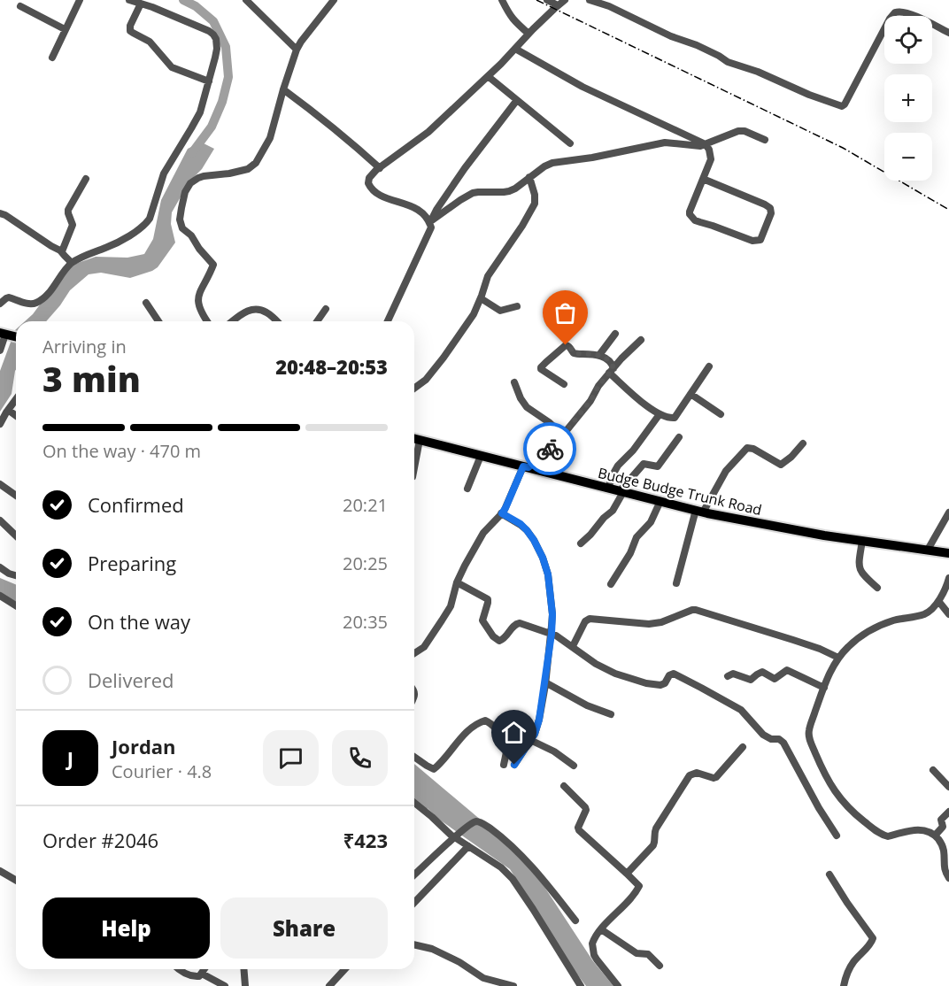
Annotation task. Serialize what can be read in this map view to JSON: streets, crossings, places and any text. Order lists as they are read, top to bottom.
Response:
{
  "streets": {
    "main road": ["Budge Budge Trunk Road"]
  },
  "page": {
    "map_buttons": ["+", "−"],
    "heading": ["3 min", "Arriving in", "20:48–20:53"],
    "panel": [
      "Jordan",
      "Courier · 4.8",
      "Order #2046",
      "₹423"
    ],
    "bar": "On the way · 470 m",
    "list": [
      ["Confirmed", "20:21"],
      ["Preparing", "20:25"],
      ["On the way", "20:35"],
      "Delivered"
    ],
    "round": "J",
    "buttons": ["Help", "Share"]
  }
}
